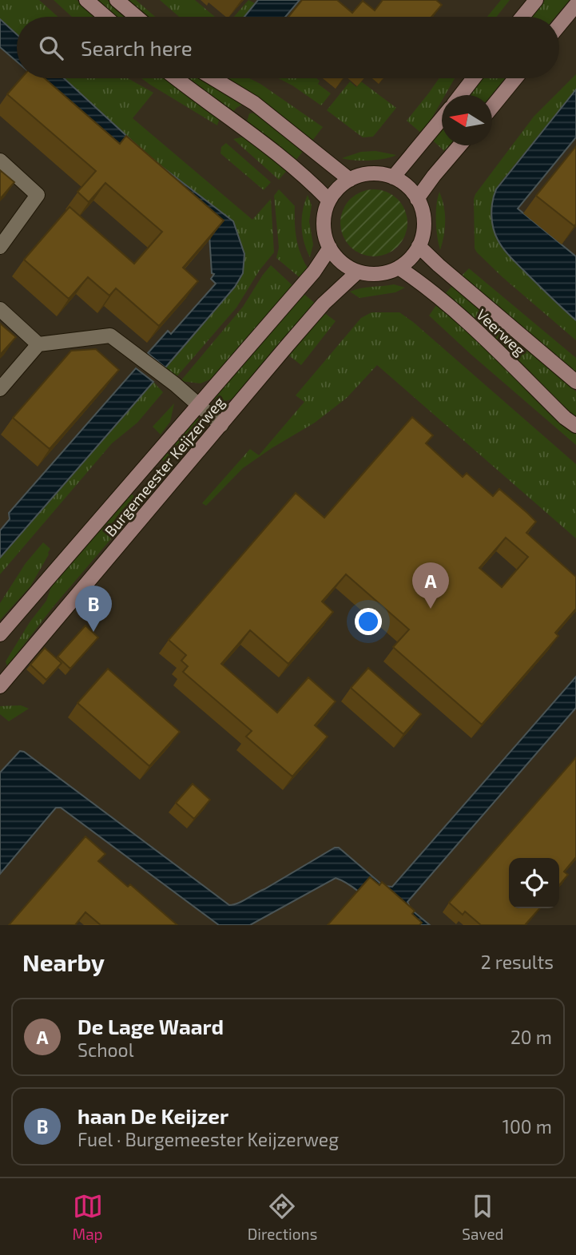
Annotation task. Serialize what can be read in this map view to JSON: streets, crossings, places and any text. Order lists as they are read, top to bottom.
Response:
{
  "streets": {
    "main road": ["Veerweg", "Burgemeester Keijzerweg"]
  },
  "crossings": [
    ["Veerweg", "Burgemeester Keijzerweg"]
  ],
  "north": "left",
  "page": {
    "search": "Search here",
    "pins": ["A", "B"],
    "heading": ["Nearby", "2 results"],
    "list": [
      {
        "mark": "A",
        "name": "De Lage Waard",
        "note": "School",
        "value": "20 m"
      },
      {
        "mark": "B",
        "name": "haan De Keijzer",
        "note": "Fuel · Burgemeester Keijzerweg",
        "value": "100 m"
      }
    ],
    "nav": ["Map", "Directions", "Saved"]
  }
}
